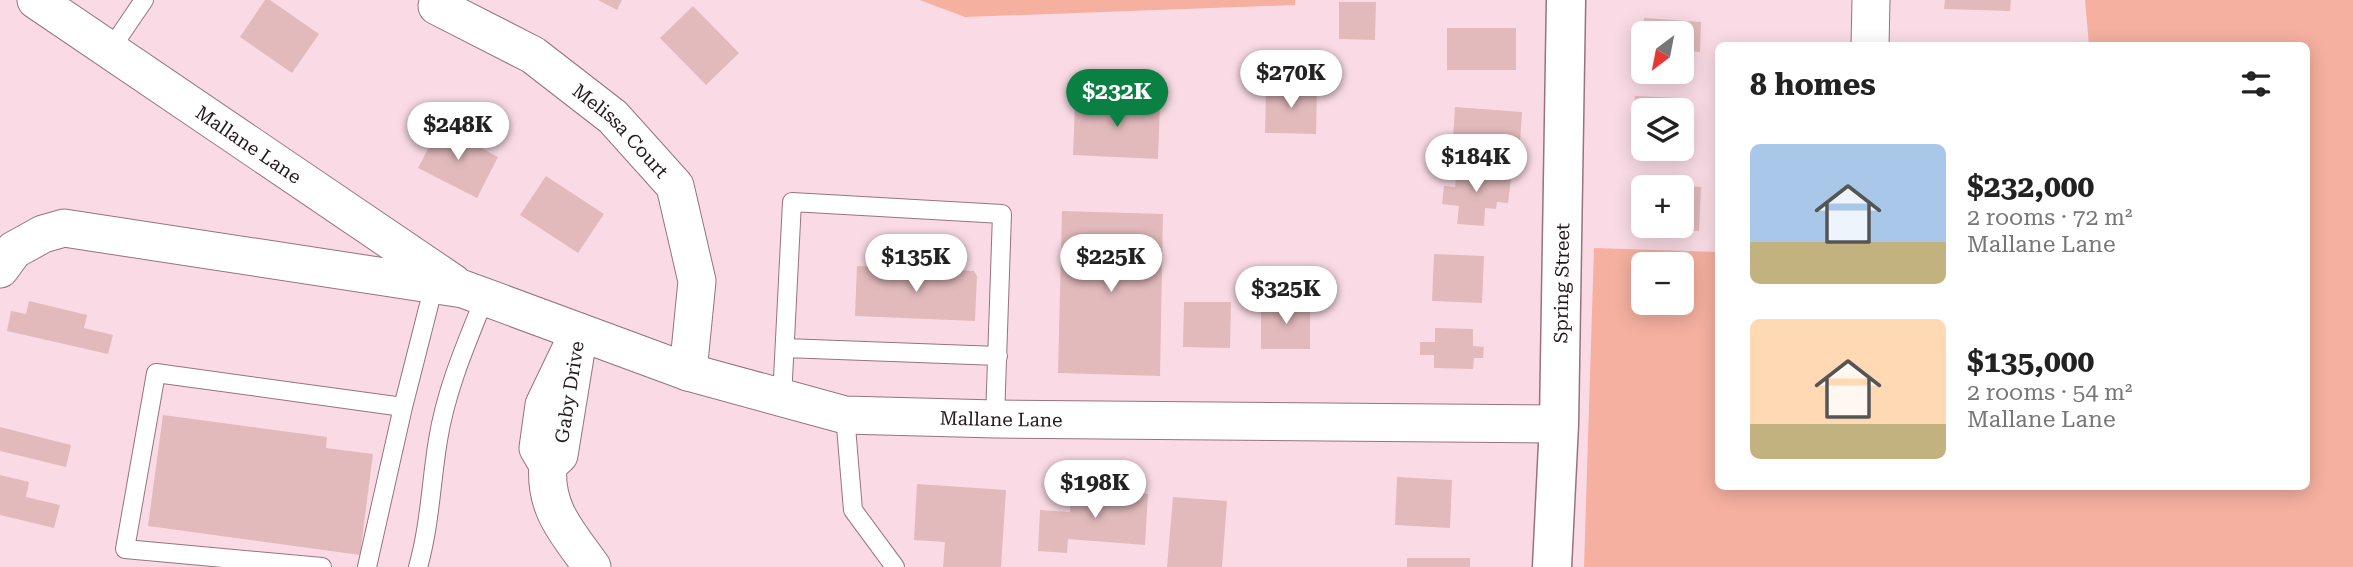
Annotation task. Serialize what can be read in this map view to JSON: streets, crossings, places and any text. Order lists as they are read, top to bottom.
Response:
{
  "streets": {
    "main road": ["Spring Street"],
    "street": ["Melissa Court", "Mallane Lane", "Gaby Drive"]
  },
  "crossings": [
    ["Melissa Court", "Mallane Lane"],
    ["Mallane Lane", "Spring Street"],
    ["Mallane Lane", "Gaby Drive"]
  ],
  "north": "bottom left",
  "page": {
    "map_buttons": ["+", "−"],
    "heading": "8 homes",
    "price": [
      "$270K",
      "$232K",
      "$248K",
      "$184K",
      "$135K",
      "$225K",
      "$325K",
      "$198K"
    ],
    "list": [
      {
        "name": "$232,000",
        "note": "2 rooms · 72 m² · Mallane Lane"
      },
      {
        "name": "$135,000",
        "note": "2 rooms · 54 m² · Mallane Lane"
      }
    ]
  }
}
